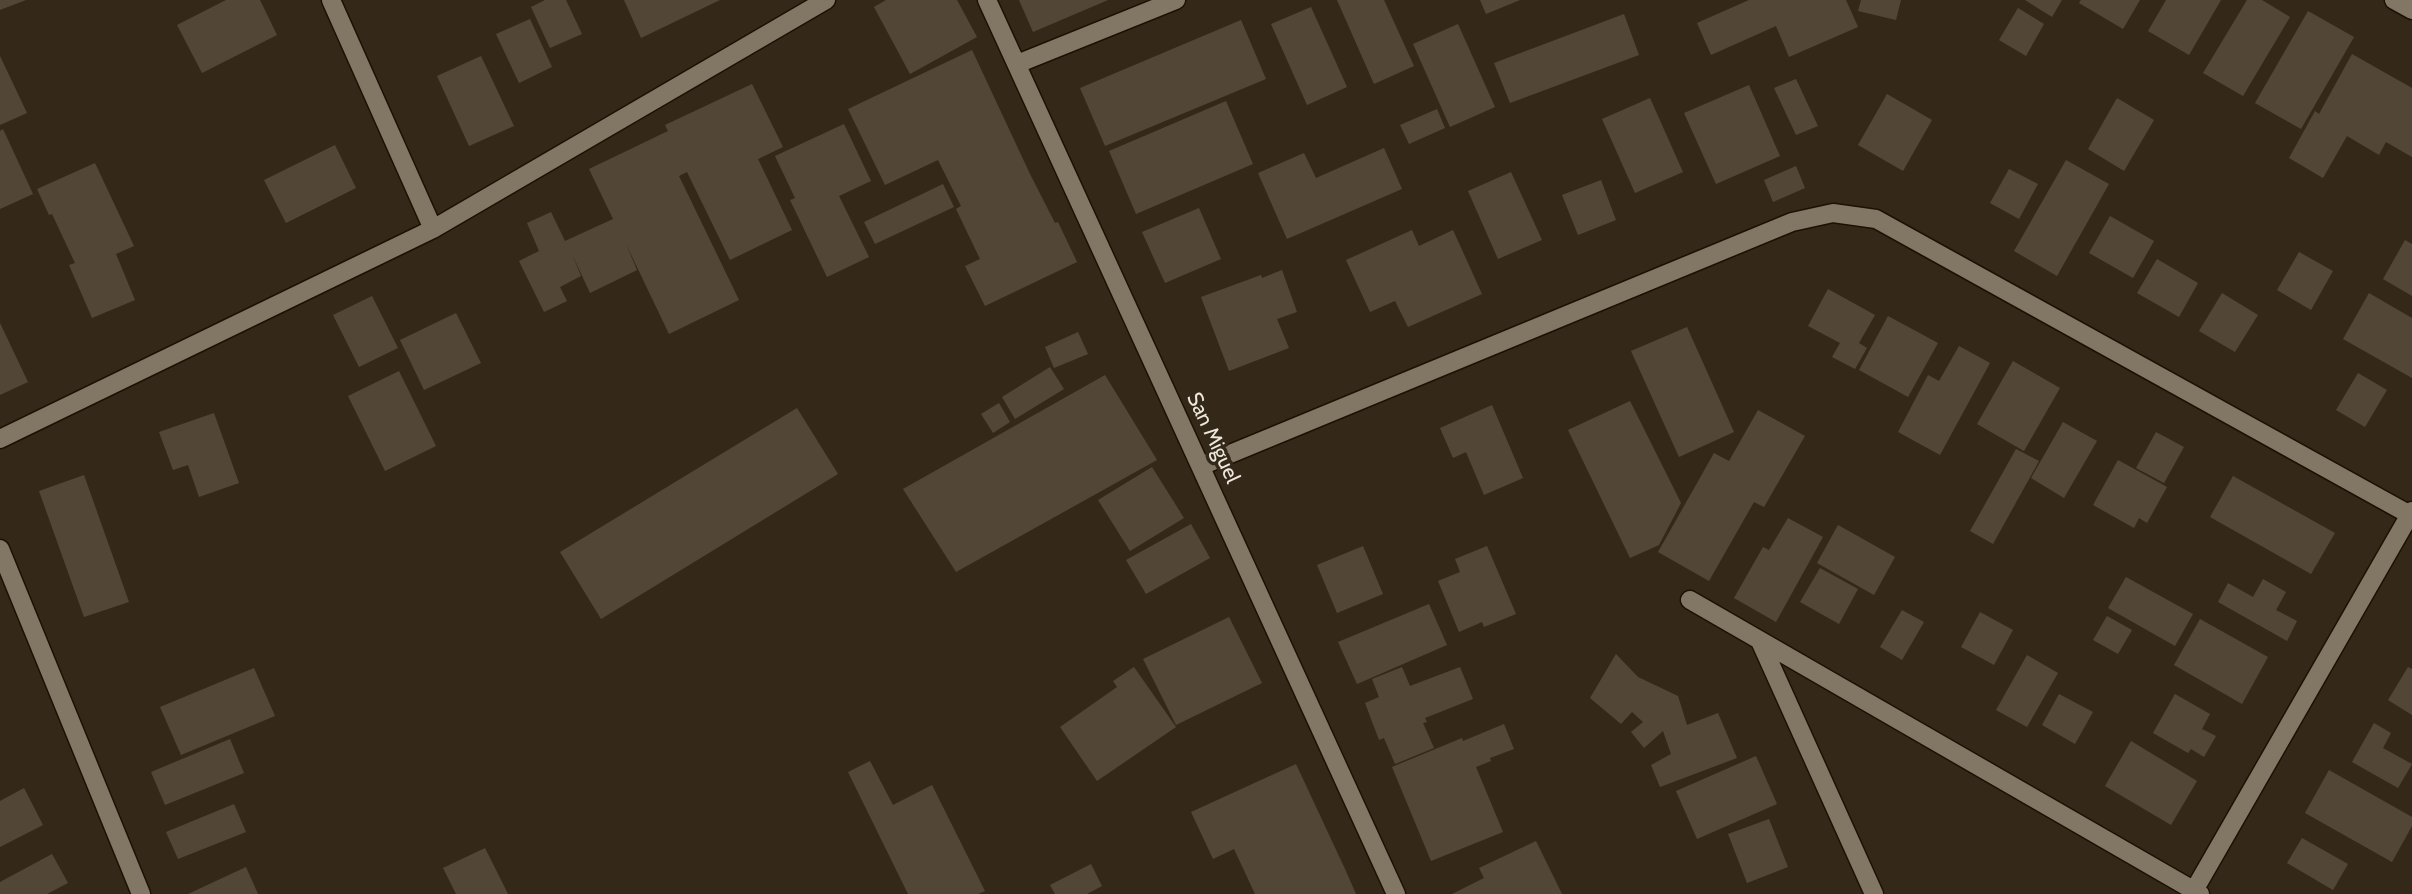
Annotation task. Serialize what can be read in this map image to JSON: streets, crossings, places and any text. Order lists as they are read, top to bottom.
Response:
{
  "streets": {
    "street": ["San Miguel"]
  }
}
